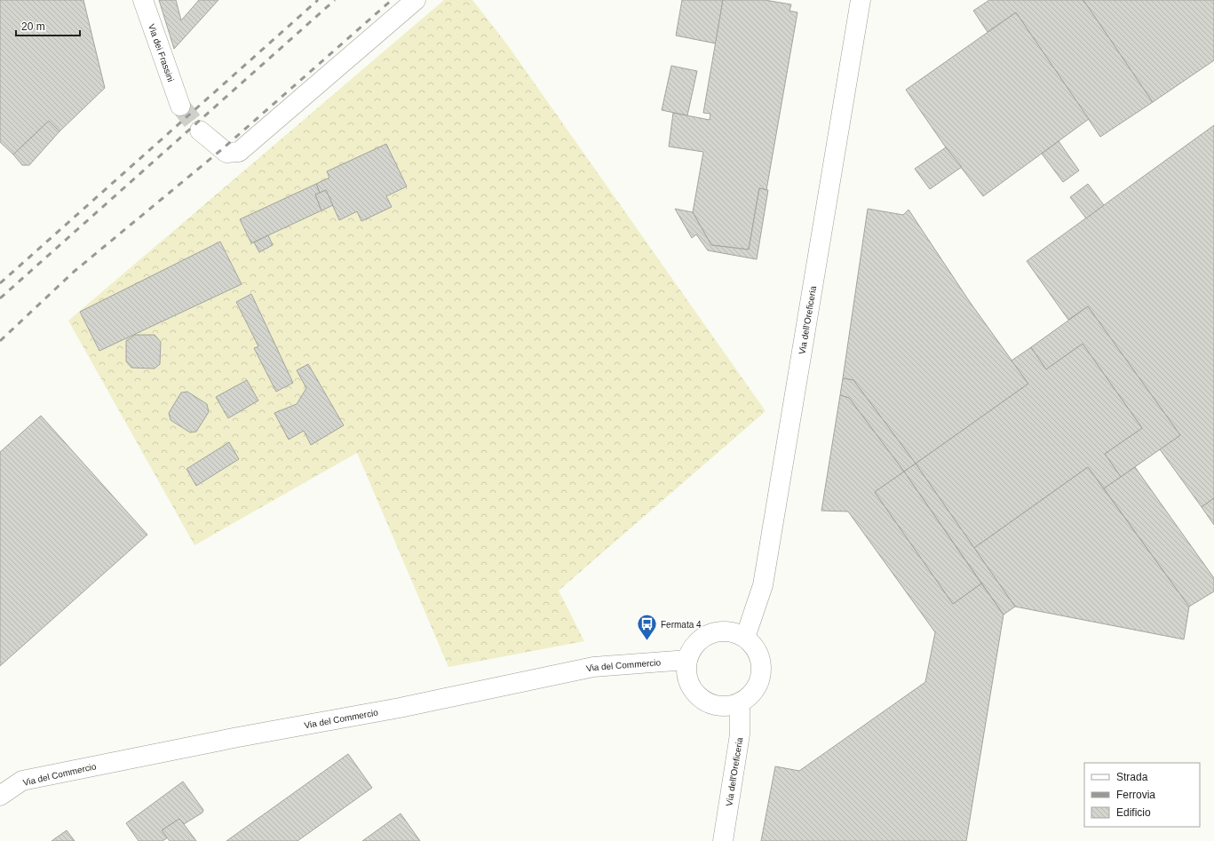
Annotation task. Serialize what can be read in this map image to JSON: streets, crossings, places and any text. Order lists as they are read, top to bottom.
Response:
{
  "streets": {
    "street": ["Via dei Frassini", "Via dell'Oreficeria", "Via del Commercio"]
  },
  "crossings": [
    ["Via dell'Oreficeria", "Via del Commercio"]
  ],
  "places": {
    "bus stop": ["Fermata 4"]
  },
  "legend": ["Strada", "Ferrovia", "Edificio"],
  "scale_bar": "20 m"
}
